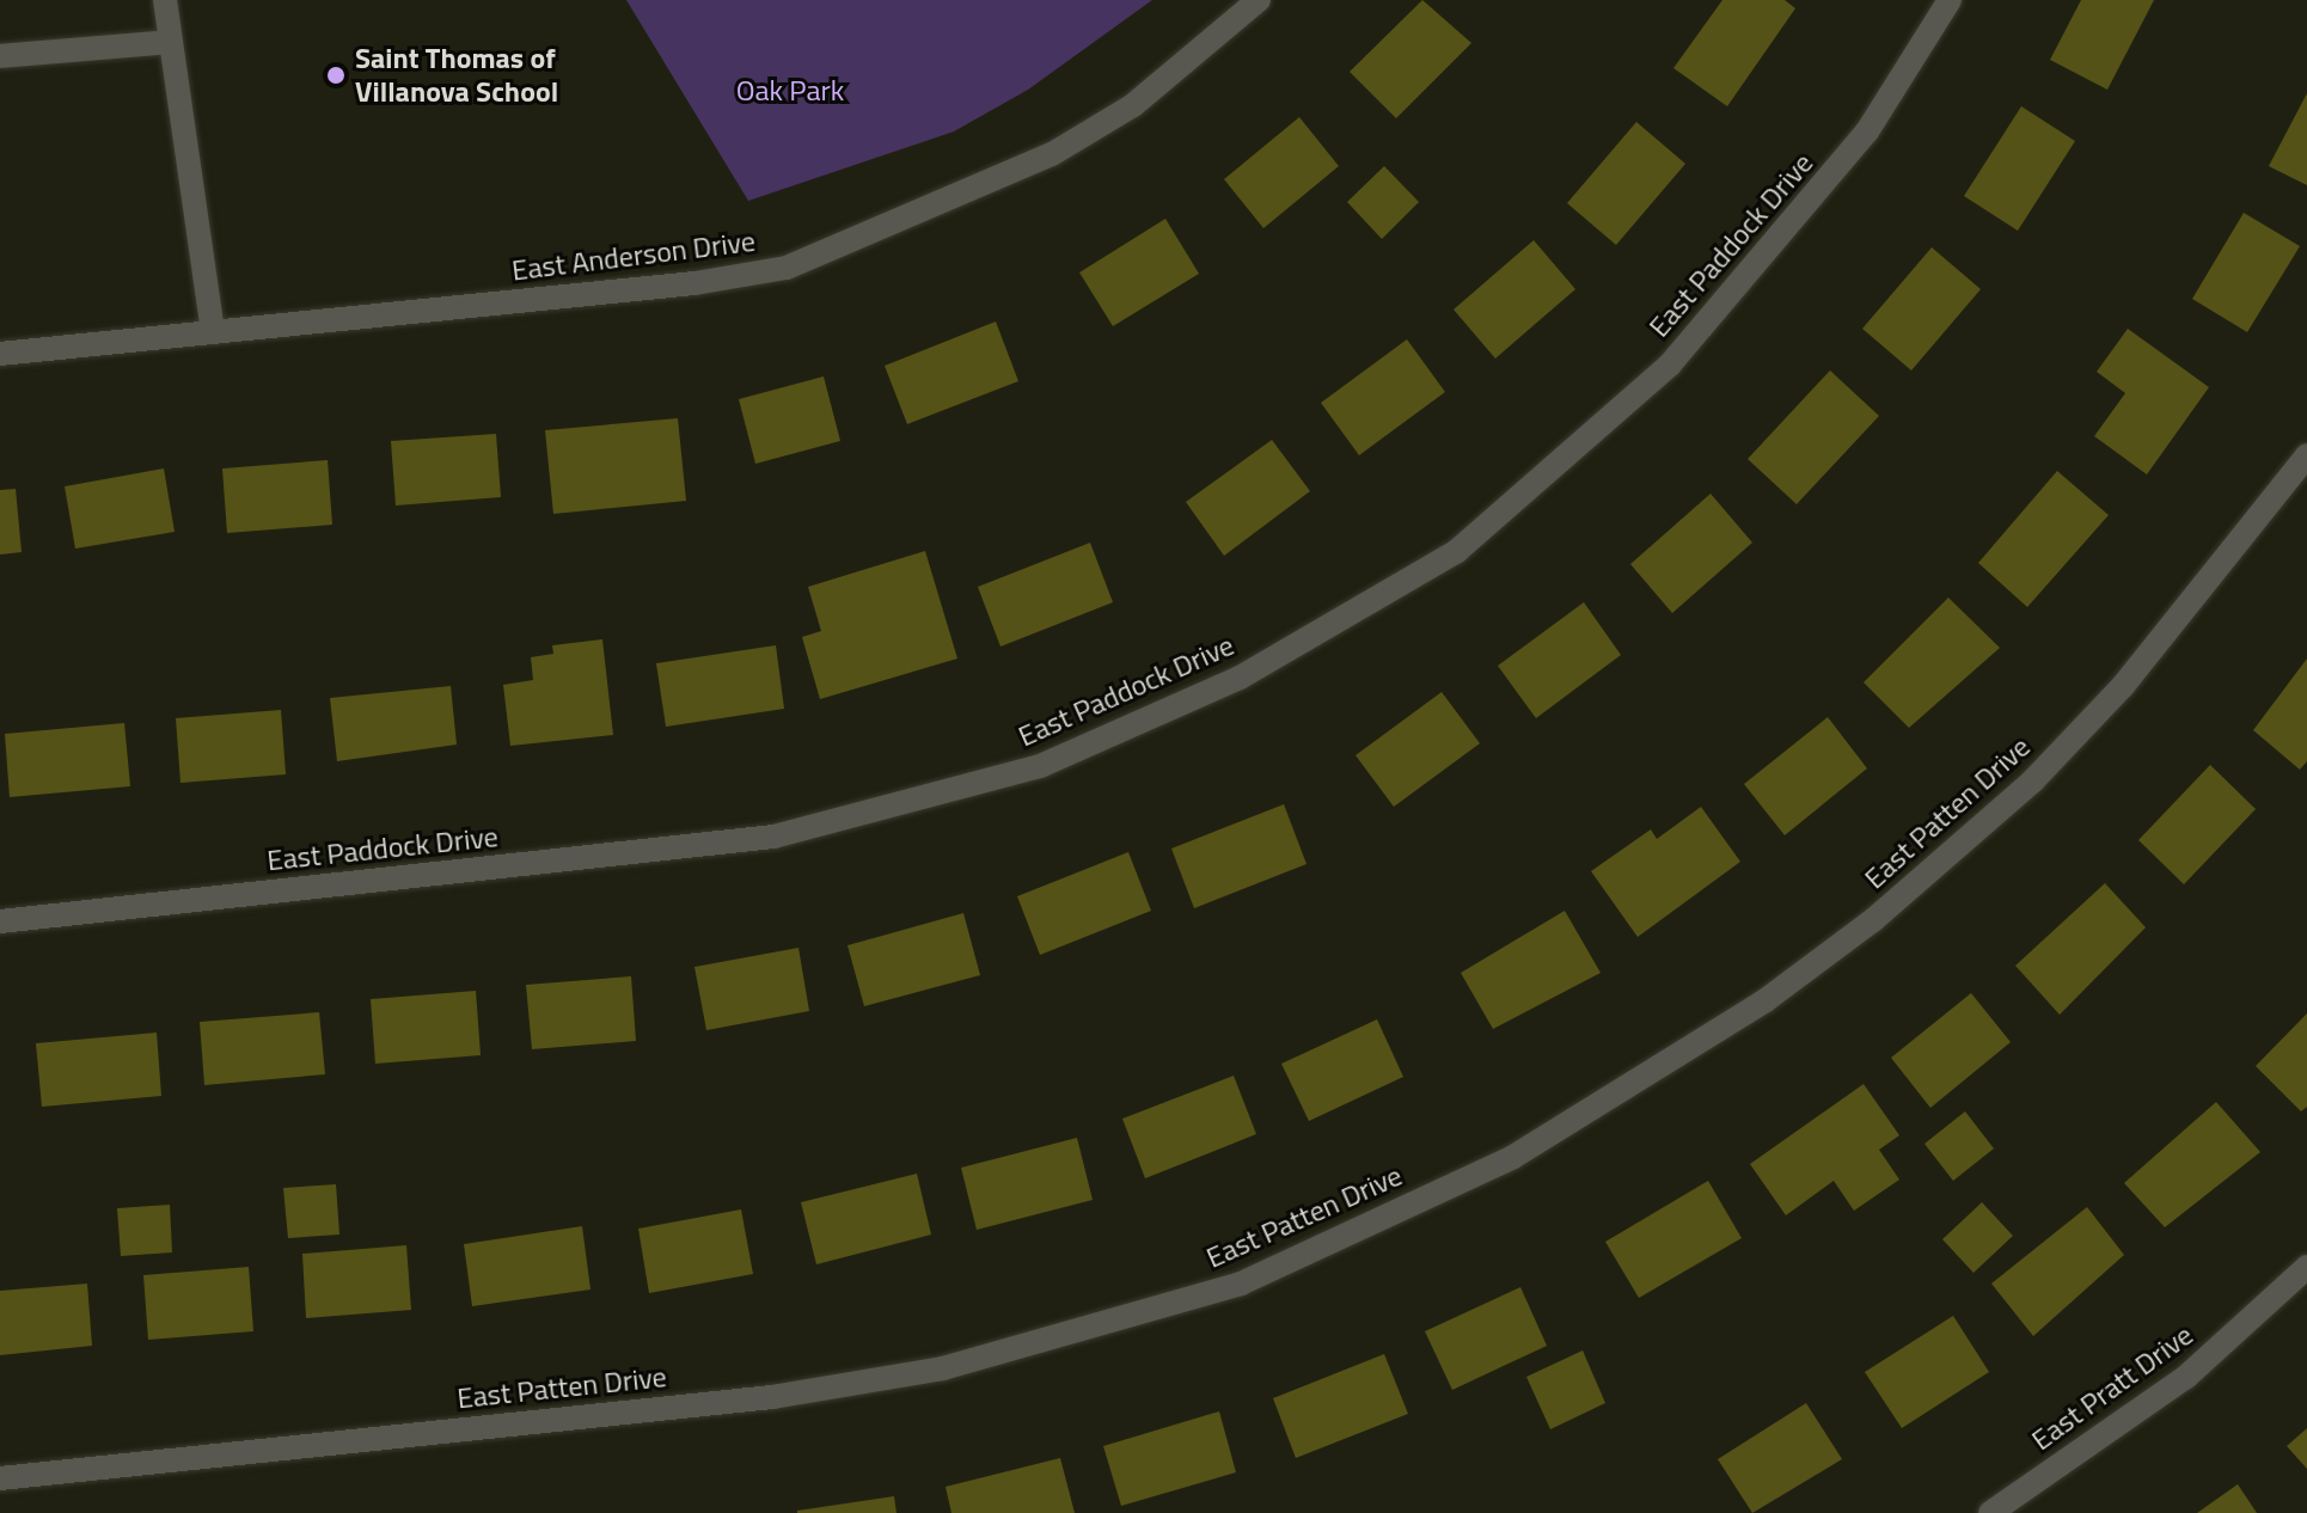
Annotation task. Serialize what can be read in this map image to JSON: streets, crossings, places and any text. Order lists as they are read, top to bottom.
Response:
{
  "streets": {
    "street": [
      "East Paddock Drive",
      "East Anderson Drive",
      "East Patten Drive",
      "East Pratt Drive"
    ]
  },
  "parks": ["Oak Park"],
  "places": ["Saint Thomas of Villanova School"]
}
